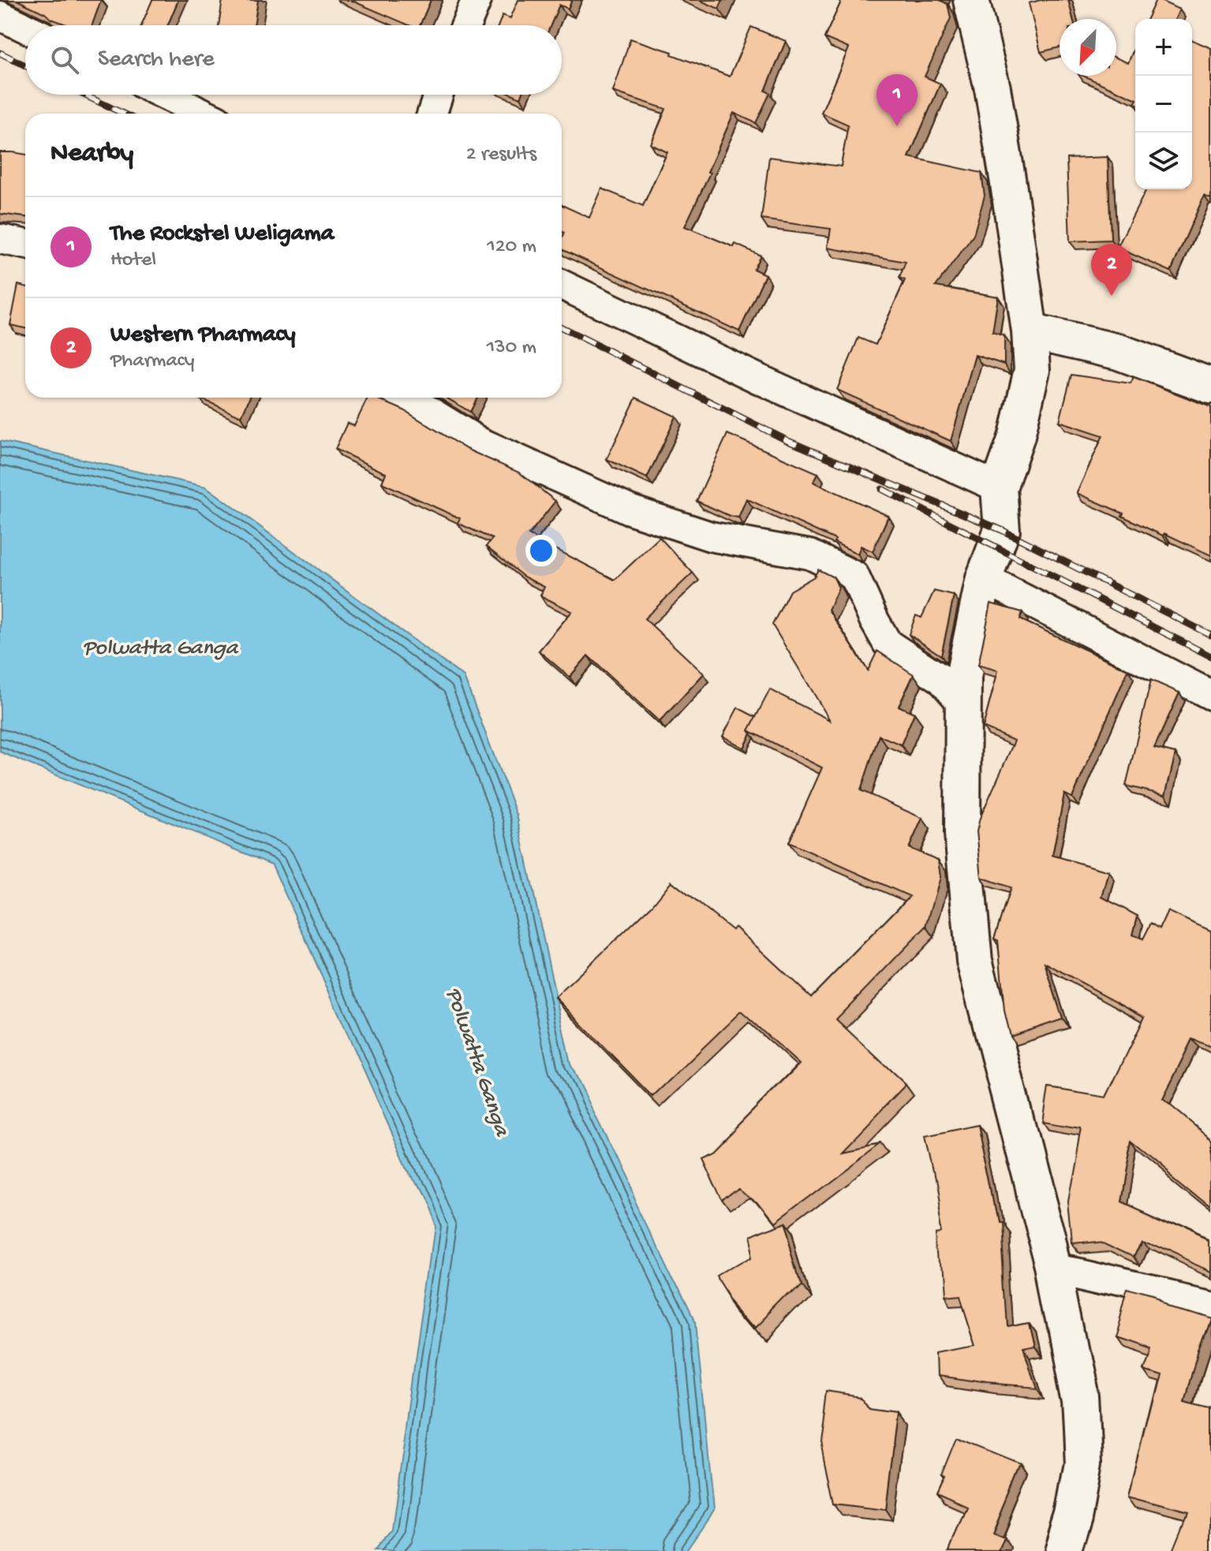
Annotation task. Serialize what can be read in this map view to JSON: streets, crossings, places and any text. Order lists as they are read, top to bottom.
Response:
{
  "water": ["Polwatta Ganga"],
  "north": "bottom left",
  "page": {
    "map_buttons": ["+", "−"],
    "search": "Search here",
    "pins": ["1", "2"],
    "heading": ["Nearby", "2 results"],
    "list": [
      {
        "mark": "1",
        "name": "The Rockstel Weligama",
        "note": "Hotel",
        "value": "120 m"
      },
      {
        "mark": "2",
        "name": "Western Pharmacy",
        "note": "Pharmacy",
        "value": "130 m"
      }
    ]
  }
}
